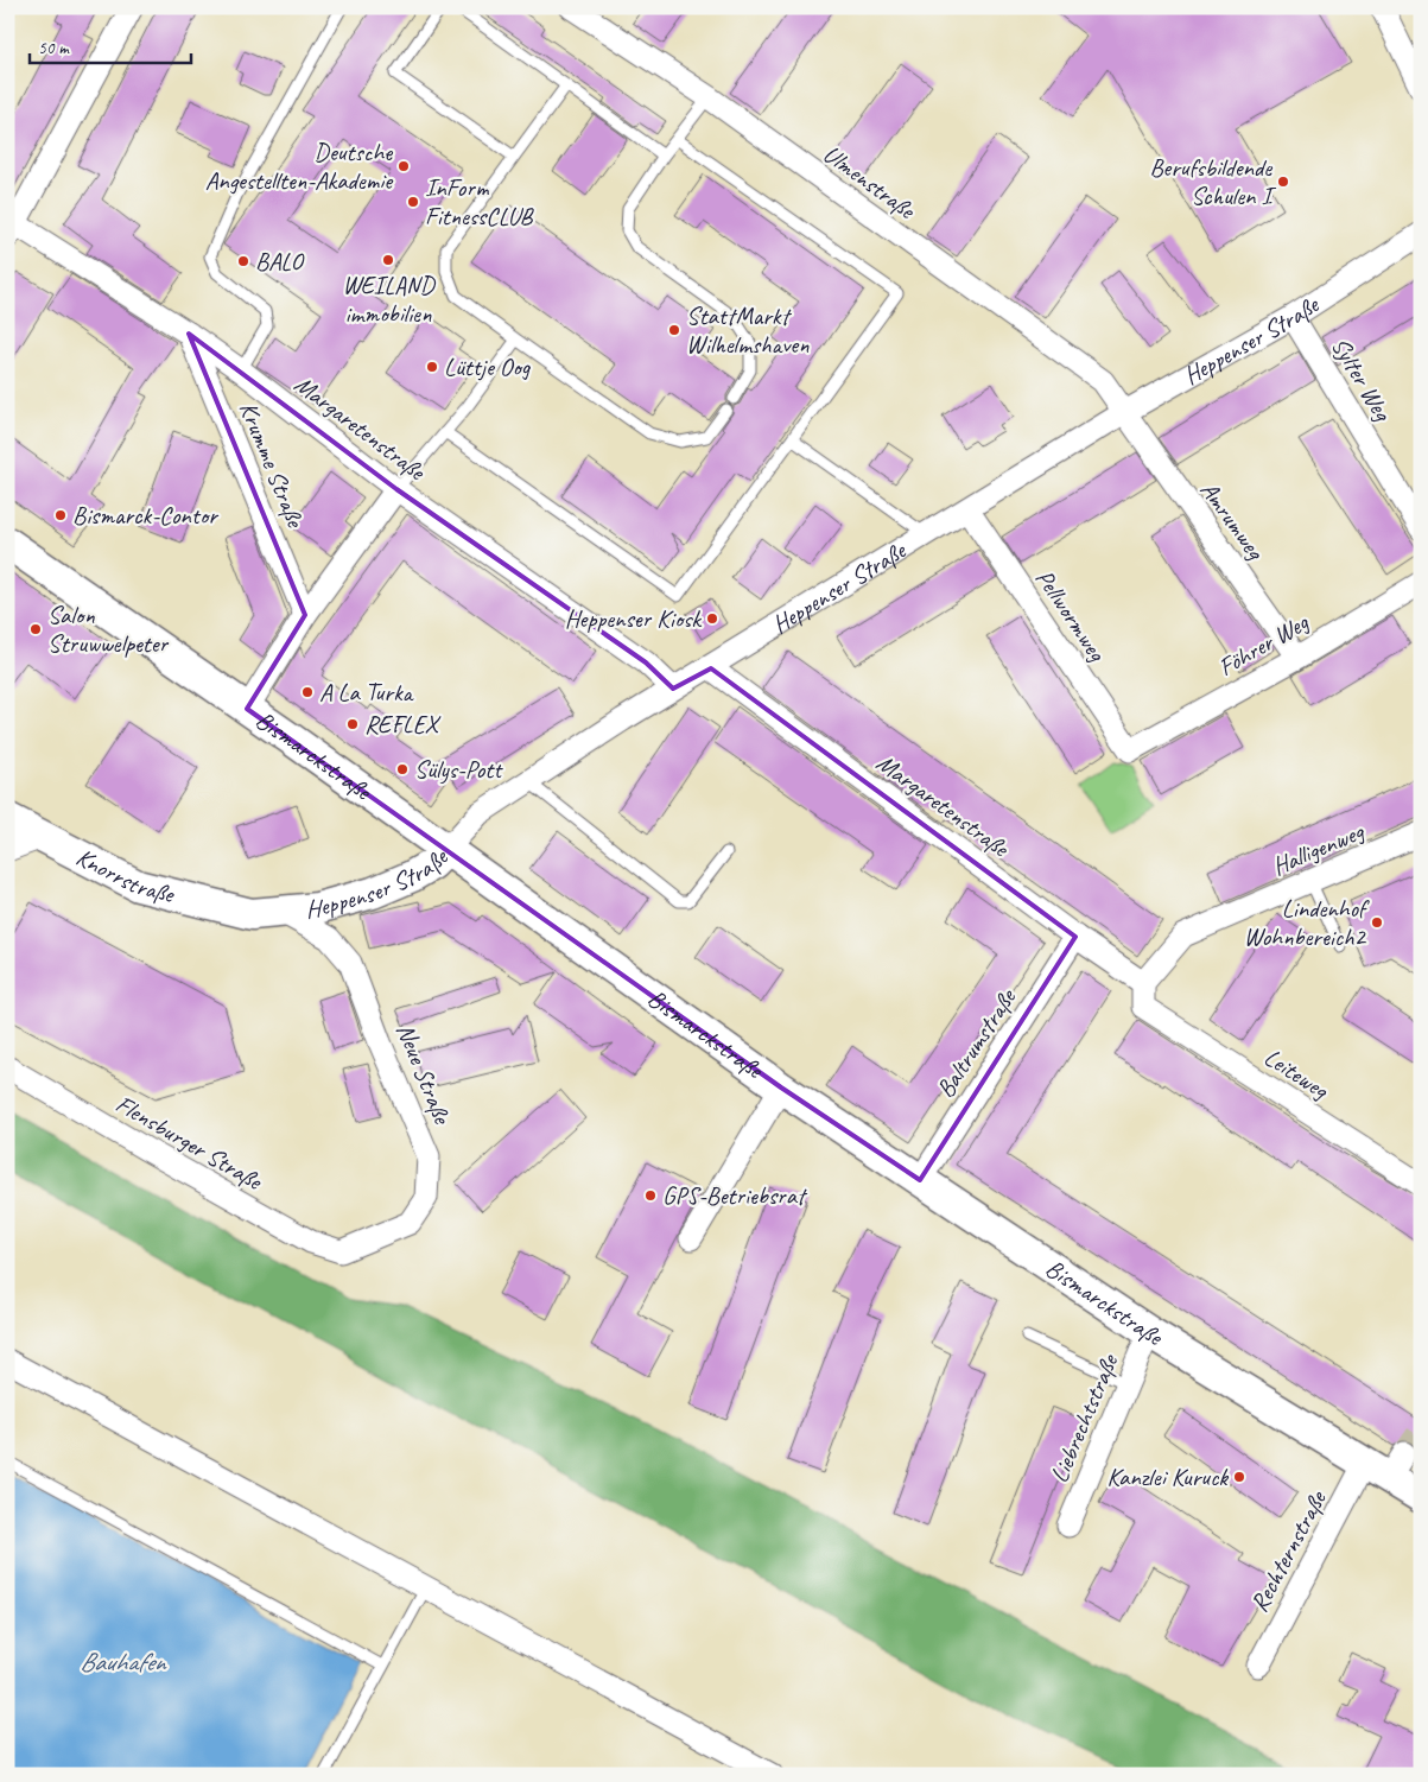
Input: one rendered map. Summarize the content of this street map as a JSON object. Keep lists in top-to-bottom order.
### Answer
{
  "streets": {
    "main road": ["Heppenser Straße", "Bismarckstraße", "Knorrstraße"],
    "street": [
      "Ulmenstraße",
      "Sylter Weg",
      "Margaretenstraße",
      "Krumme Straße",
      "Amrumweg",
      "Pellwormweg",
      "Föhrer Weg",
      "Halligenweg",
      "Baltrumstraße",
      "Neue Straße",
      "Leiteweg",
      "Flensburger Straße",
      "Liebrechtstraße",
      "Rechternstraße"
    ]
  },
  "crossings": [
    ["Ulmenstraße", "Heppenser Straße"],
    ["Ulmenstraße", "Amrumweg"],
    ["Heppenser Straße", "Sylter Weg"],
    ["Heppenser Straße", "Margaretenstraße"],
    ["Heppenser Straße", "Amrumweg"],
    ["Heppenser Straße", "Pellwormweg"],
    ["Heppenser Straße", "Bismarckstraße"],
    ["Heppenser Straße", "Knorrstraße"],
    ["Heppenser Straße", "Neue Straße"],
    ["Margaretenstraße", "Krumme Straße"],
    ["Margaretenstraße", "Halligenweg"],
    ["Margaretenstraße", "Baltrumstraße"],
    ["Margaretenstraße", "Leiteweg"],
    ["Amrumweg", "Föhrer Weg"],
    ["Pellwormweg", "Föhrer Weg"],
    ["Bismarckstraße", "Baltrumstraße"],
    ["Bismarckstraße", "Liebrechtstraße"],
    ["Bismarckstraße", "Rechternstraße"],
    ["Halligenweg", "Leiteweg"],
    ["Knorrstraße", "Neue Straße"],
    ["Neue Straße", "Flensburger Straße"]
  ],
  "water": ["Bauhafen"],
  "places": [
    "Deutsche Angestellten-Akademie",
    "Berufsbildende Schulen I",
    "InForm FitnessCLUB",
    "WEILAND immobilien",
    "BALO",
    "StattMarkt Wilhelmshaven",
    "Lüttje Oog",
    "Bismarck-Contor",
    "Heppenser Kiosk",
    "Salon Struwwelpeter",
    "A La Turka",
    "REFLEX",
    "Sülys-Pott",
    "Lindenhof Wohnbereich2",
    "GPS-Betriebsrat",
    "Kanzlei Kuruck"
  ],
  "scale_bar": "50 m"
}
